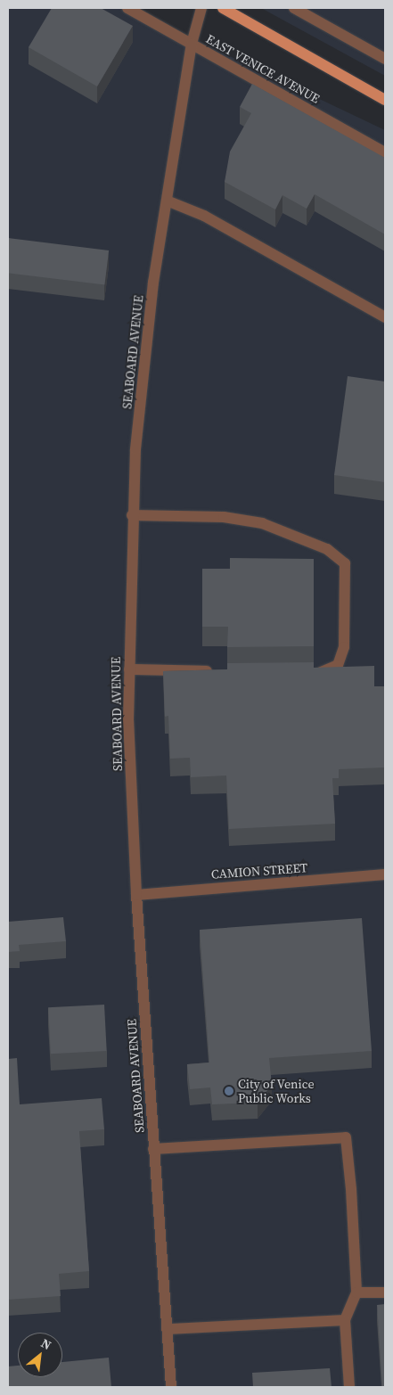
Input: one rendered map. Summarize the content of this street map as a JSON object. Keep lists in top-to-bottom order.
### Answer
{
  "streets": {
    "street": ["EAST VENICE AVENUE", "SEABOARD AVENUE", "CAMION STREET"]
  },
  "crossings": [
    ["EAST VENICE AVENUE", "SEABOARD AVENUE"],
    ["SEABOARD AVENUE", "CAMION STREET"]
  ],
  "places": ["City of Venice Public Works"],
  "north": "top right"
}
